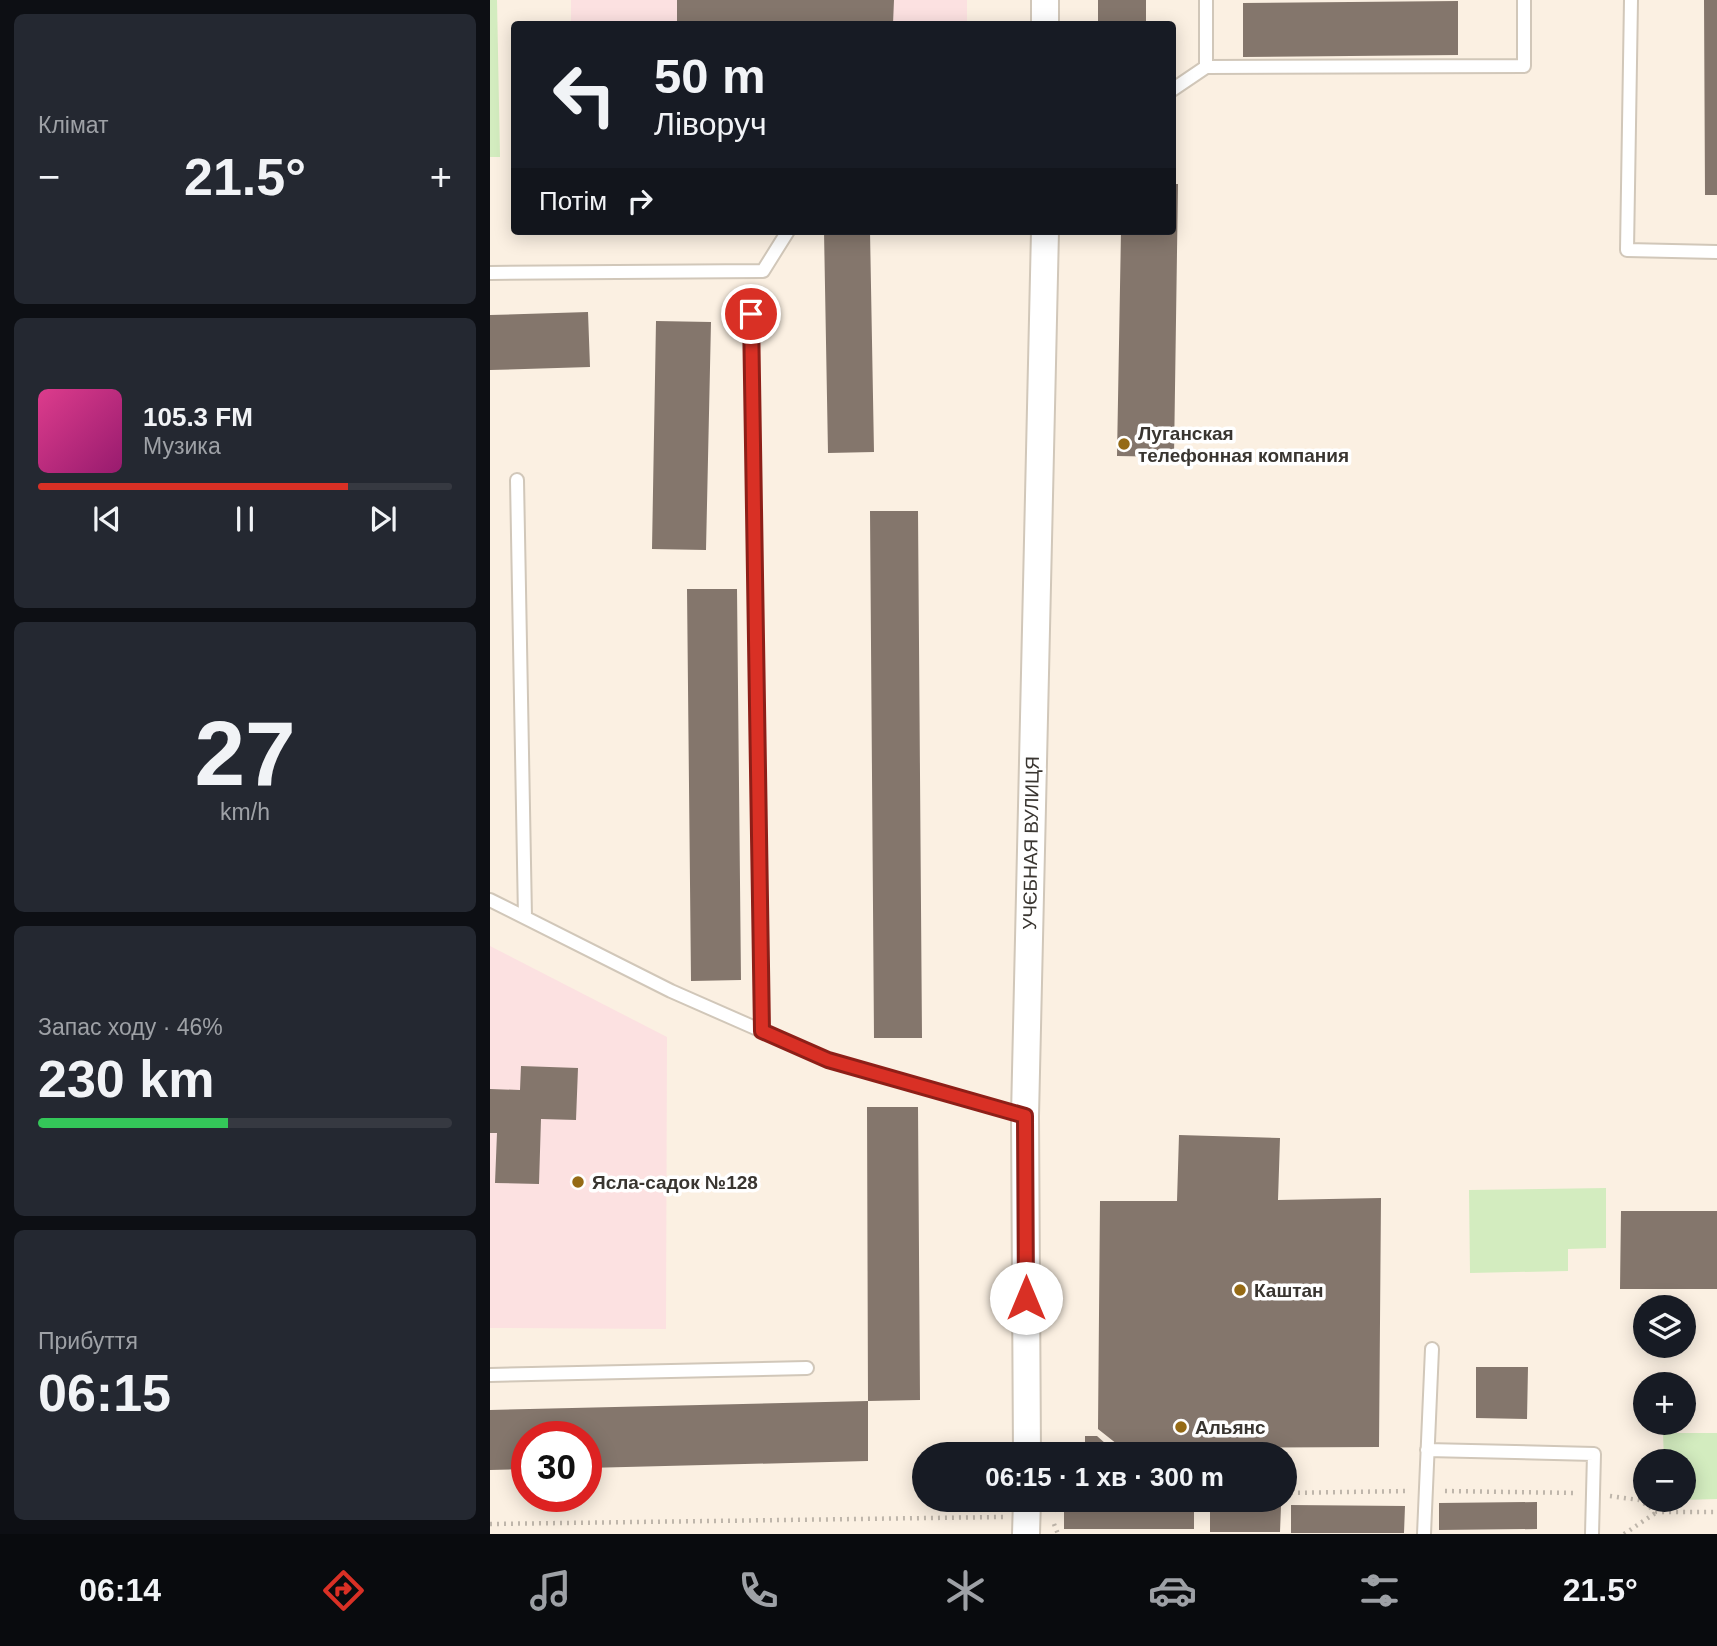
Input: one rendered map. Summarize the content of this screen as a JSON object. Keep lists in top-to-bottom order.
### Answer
{
  "streets": {
    "street": ["УЧЄБНАЯ ВУЛИЦЯ"]
  },
  "places": [
    "Луганская телефонная компания",
    "Ясла-садок №128",
    "Каштан",
    "Альянс"
  ],
  "page": {
    "tile": [
      "Клімат",
      ["27", "km/h"],
      ["Запас ходу · 46%", "230 km"],
      ["Прибуття", "06:15"]
    ],
    "turn": ["50 m", "Ліворуч"],
    "heat": ["−", "21.5°", "+"],
    "then": "Потім",
    "song": ["105.3 FM", "Музика"],
    "map_buttons": ["+", "−"],
    "limit": "30",
    "trip": "06:15 · 1 хв · 300 m",
    "tabs": ["06:14", "21.5°"]
  }
}
